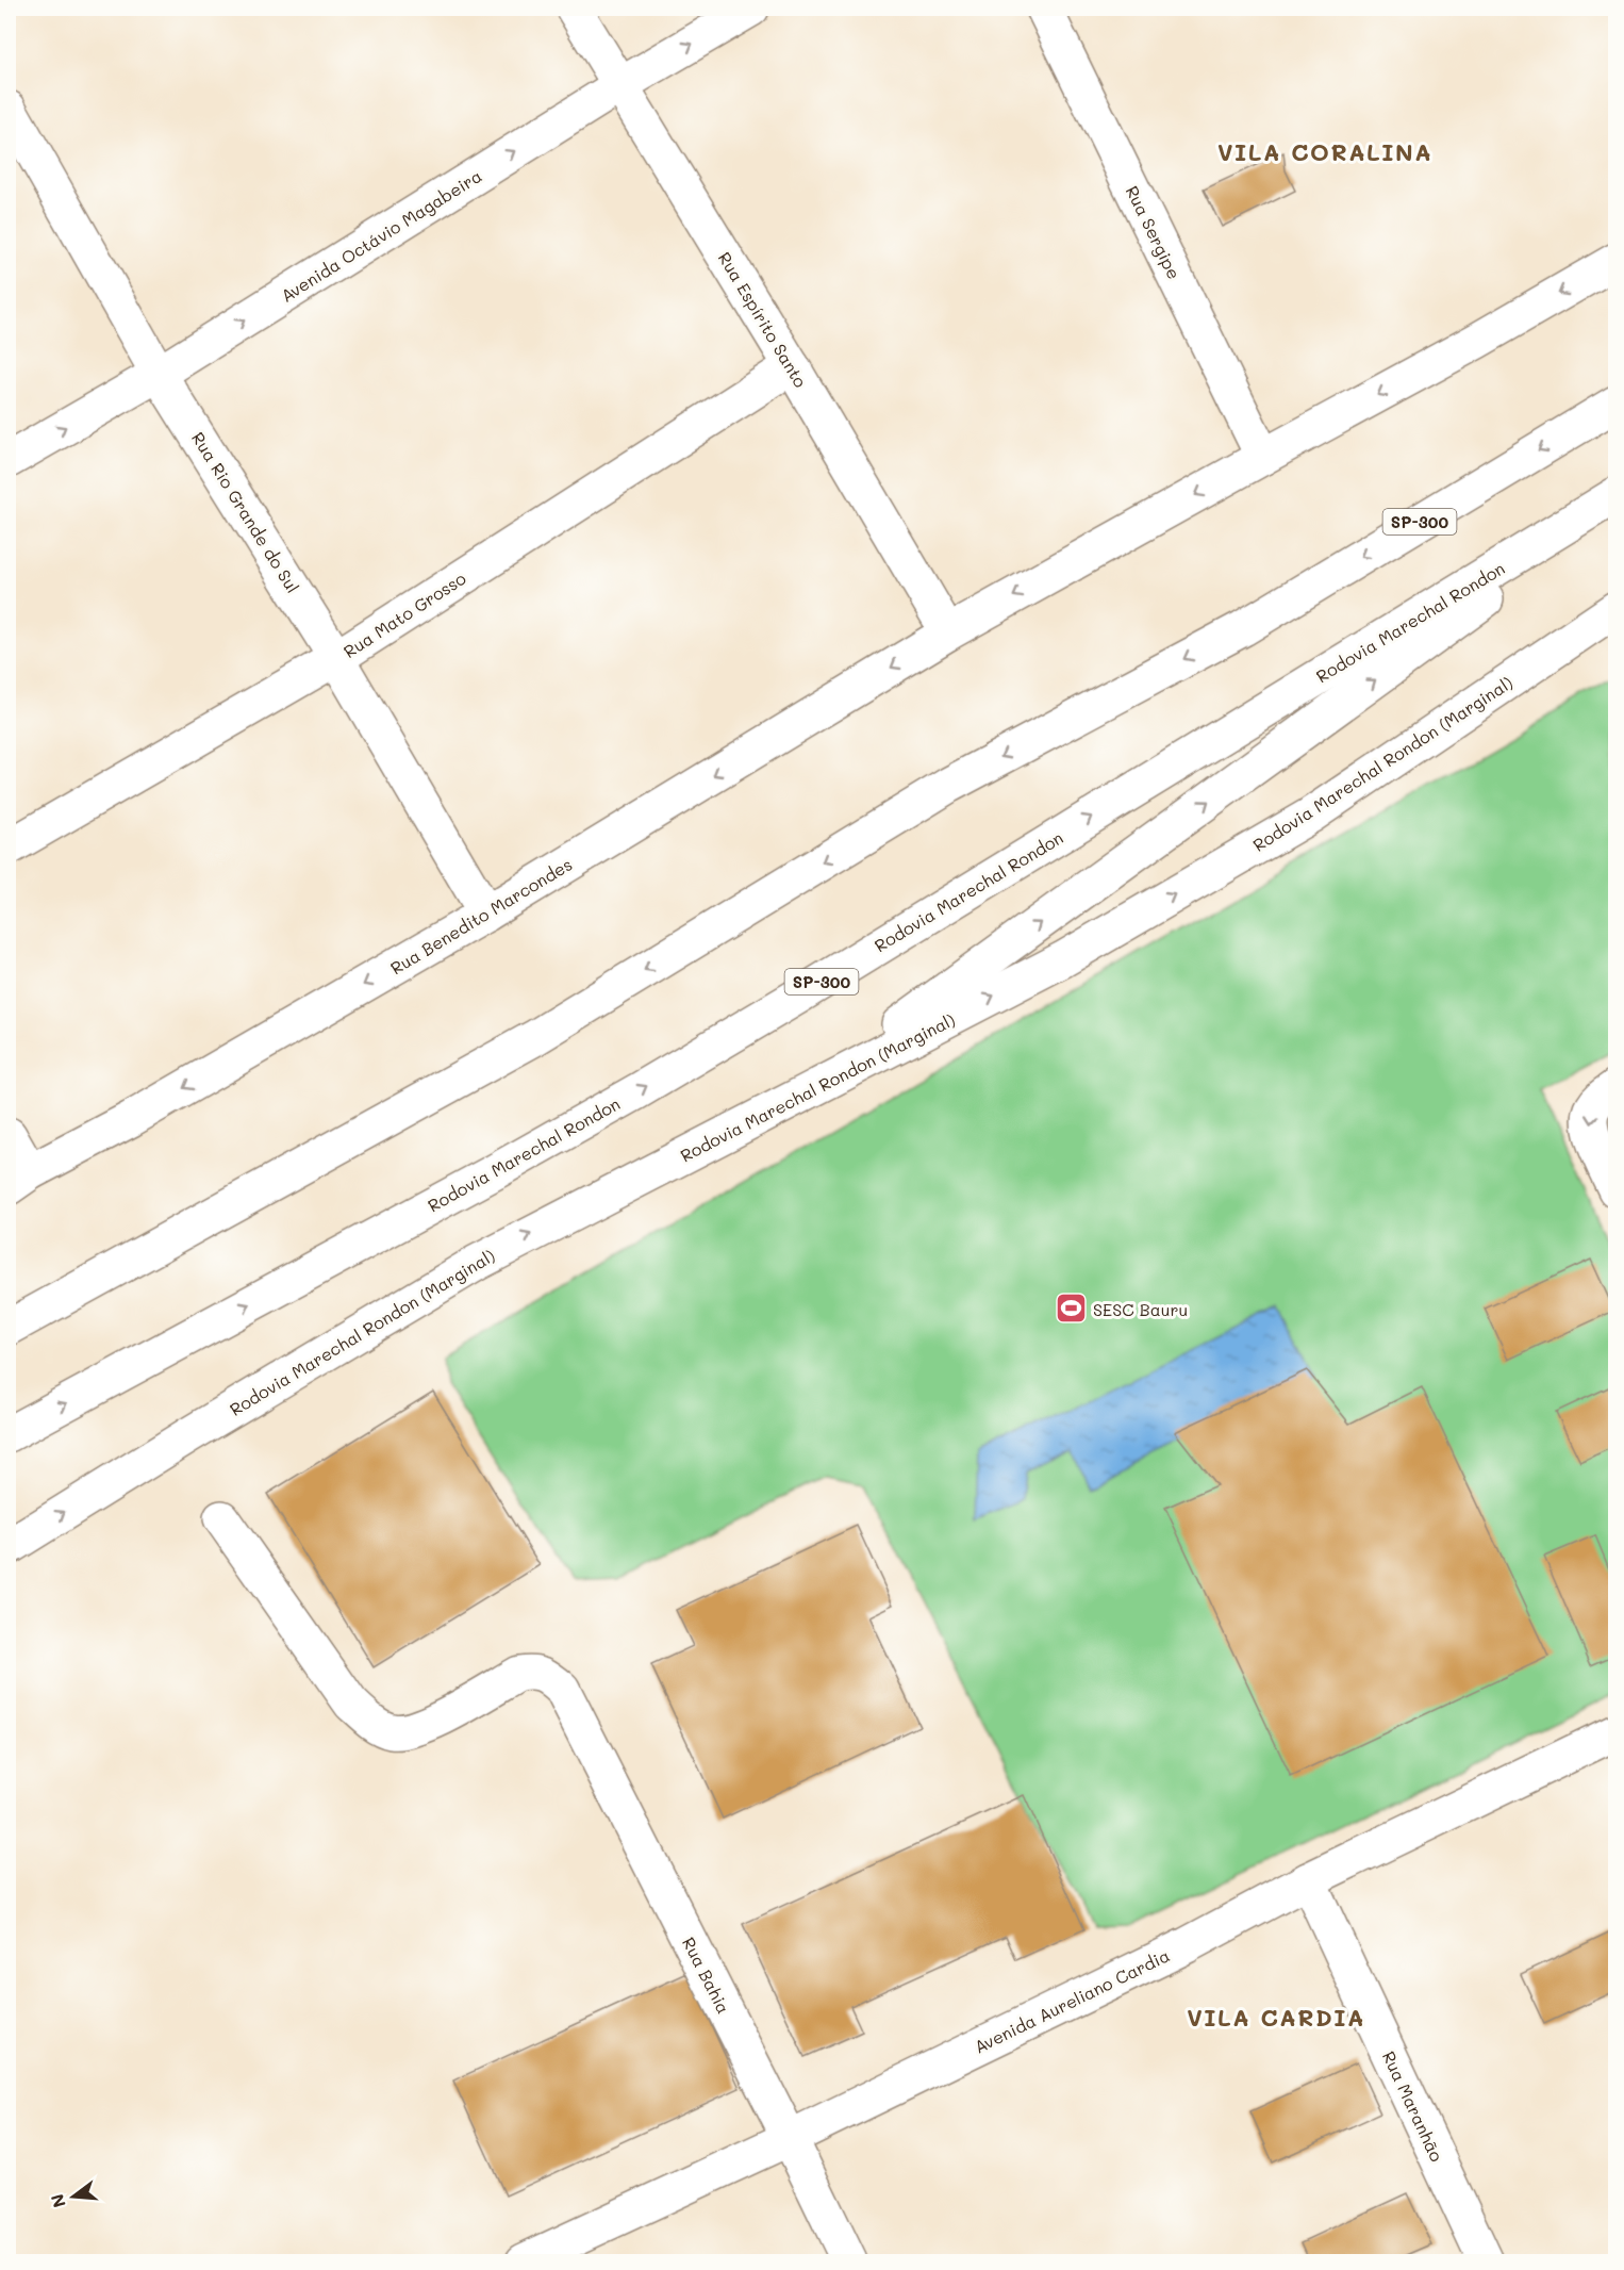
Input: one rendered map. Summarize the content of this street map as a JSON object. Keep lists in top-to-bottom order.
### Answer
{
  "streets": {
    "main road": [
      "Rua Sergipe",
      "Avenida Octávio Magabeira",
      "Rua Espírito Santo",
      "Rua Rio Grande do Sul",
      "SP-300",
      "Rua Mato Grosso",
      "Rodovia Marechal Rondon",
      "Rodovia Marechal Rondon (Marginal)",
      "Rua Benedito Marcondes",
      "Rua Bahia",
      "Avenida Aureliano Cardia",
      "Rua Maranhão"
    ]
  },
  "crossings": [
    ["Rua Sergipe", "Rua Benedito Marcondes"],
    ["Avenida Octávio Magabeira", "Rua Espírito Santo"],
    ["Avenida Octávio Magabeira", "Rua Rio Grande do Sul"],
    ["Rua Espírito Santo", "Rua Mato Grosso"],
    ["Rua Espírito Santo", "Rua Benedito Marcondes"],
    ["Rua Rio Grande do Sul", "Rua Mato Grosso"],
    ["Rua Rio Grande do Sul", "Rua Benedito Marcondes"],
    ["Rua Bahia", "Avenida Aureliano Cardia"],
    ["Avenida Aureliano Cardia", "Rua Maranhão"]
  ],
  "one_way": ["Avenida Octávio Magabeira"],
  "districts": ["VILA CORALINA", "VILA CARDIA"],
  "places": {
    "sports": ["SESC Bauru"]
  },
  "north": "left"
}
